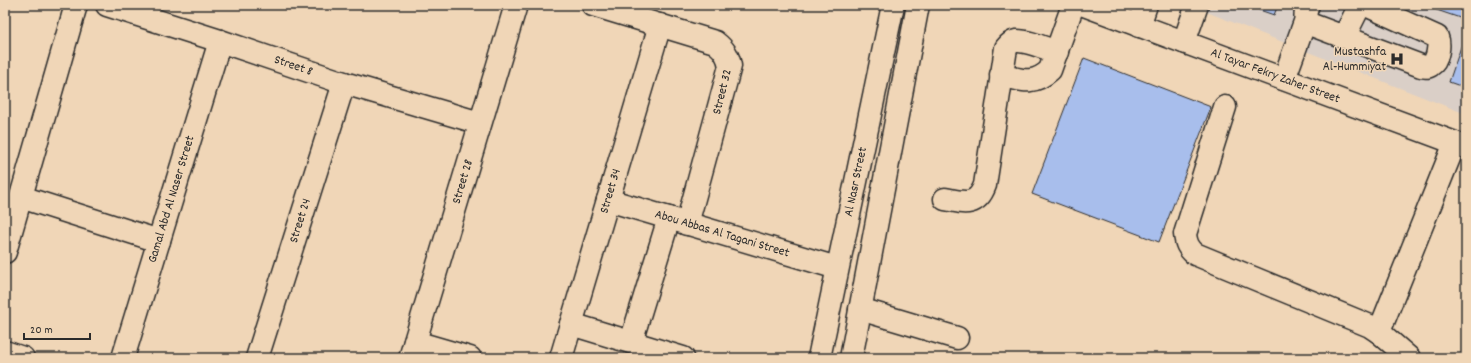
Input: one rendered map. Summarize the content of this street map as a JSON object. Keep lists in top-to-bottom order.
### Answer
{
  "streets": {
    "street": [
      "Street 8",
      "Al Tayar Fekry Zaher Street",
      "Street 32",
      "Street 28",
      "Al Nasr Street",
      "Street 34",
      "Gamal Abd Al Naser Street",
      "Street 24",
      "Abou Abbas Al Tagani Street"
    ]
  },
  "crossings": [
    ["Street 8", "Street 28"],
    ["Street 8", "Gamal Abd Al Naser Street"],
    ["Street 8", "Street 24"],
    ["Street 32", "Street 34"],
    ["Street 32", "Abou Abbas Al Tagani Street"],
    ["Al Nasr Street", "Abou Abbas Al Tagani Street"],
    ["Street 34", "Abou Abbas Al Tagani Street"]
  ],
  "places": {
    "hospital": ["Mustashfa Al-Hummiyat"]
  },
  "scale_bar": "20 m"
}
